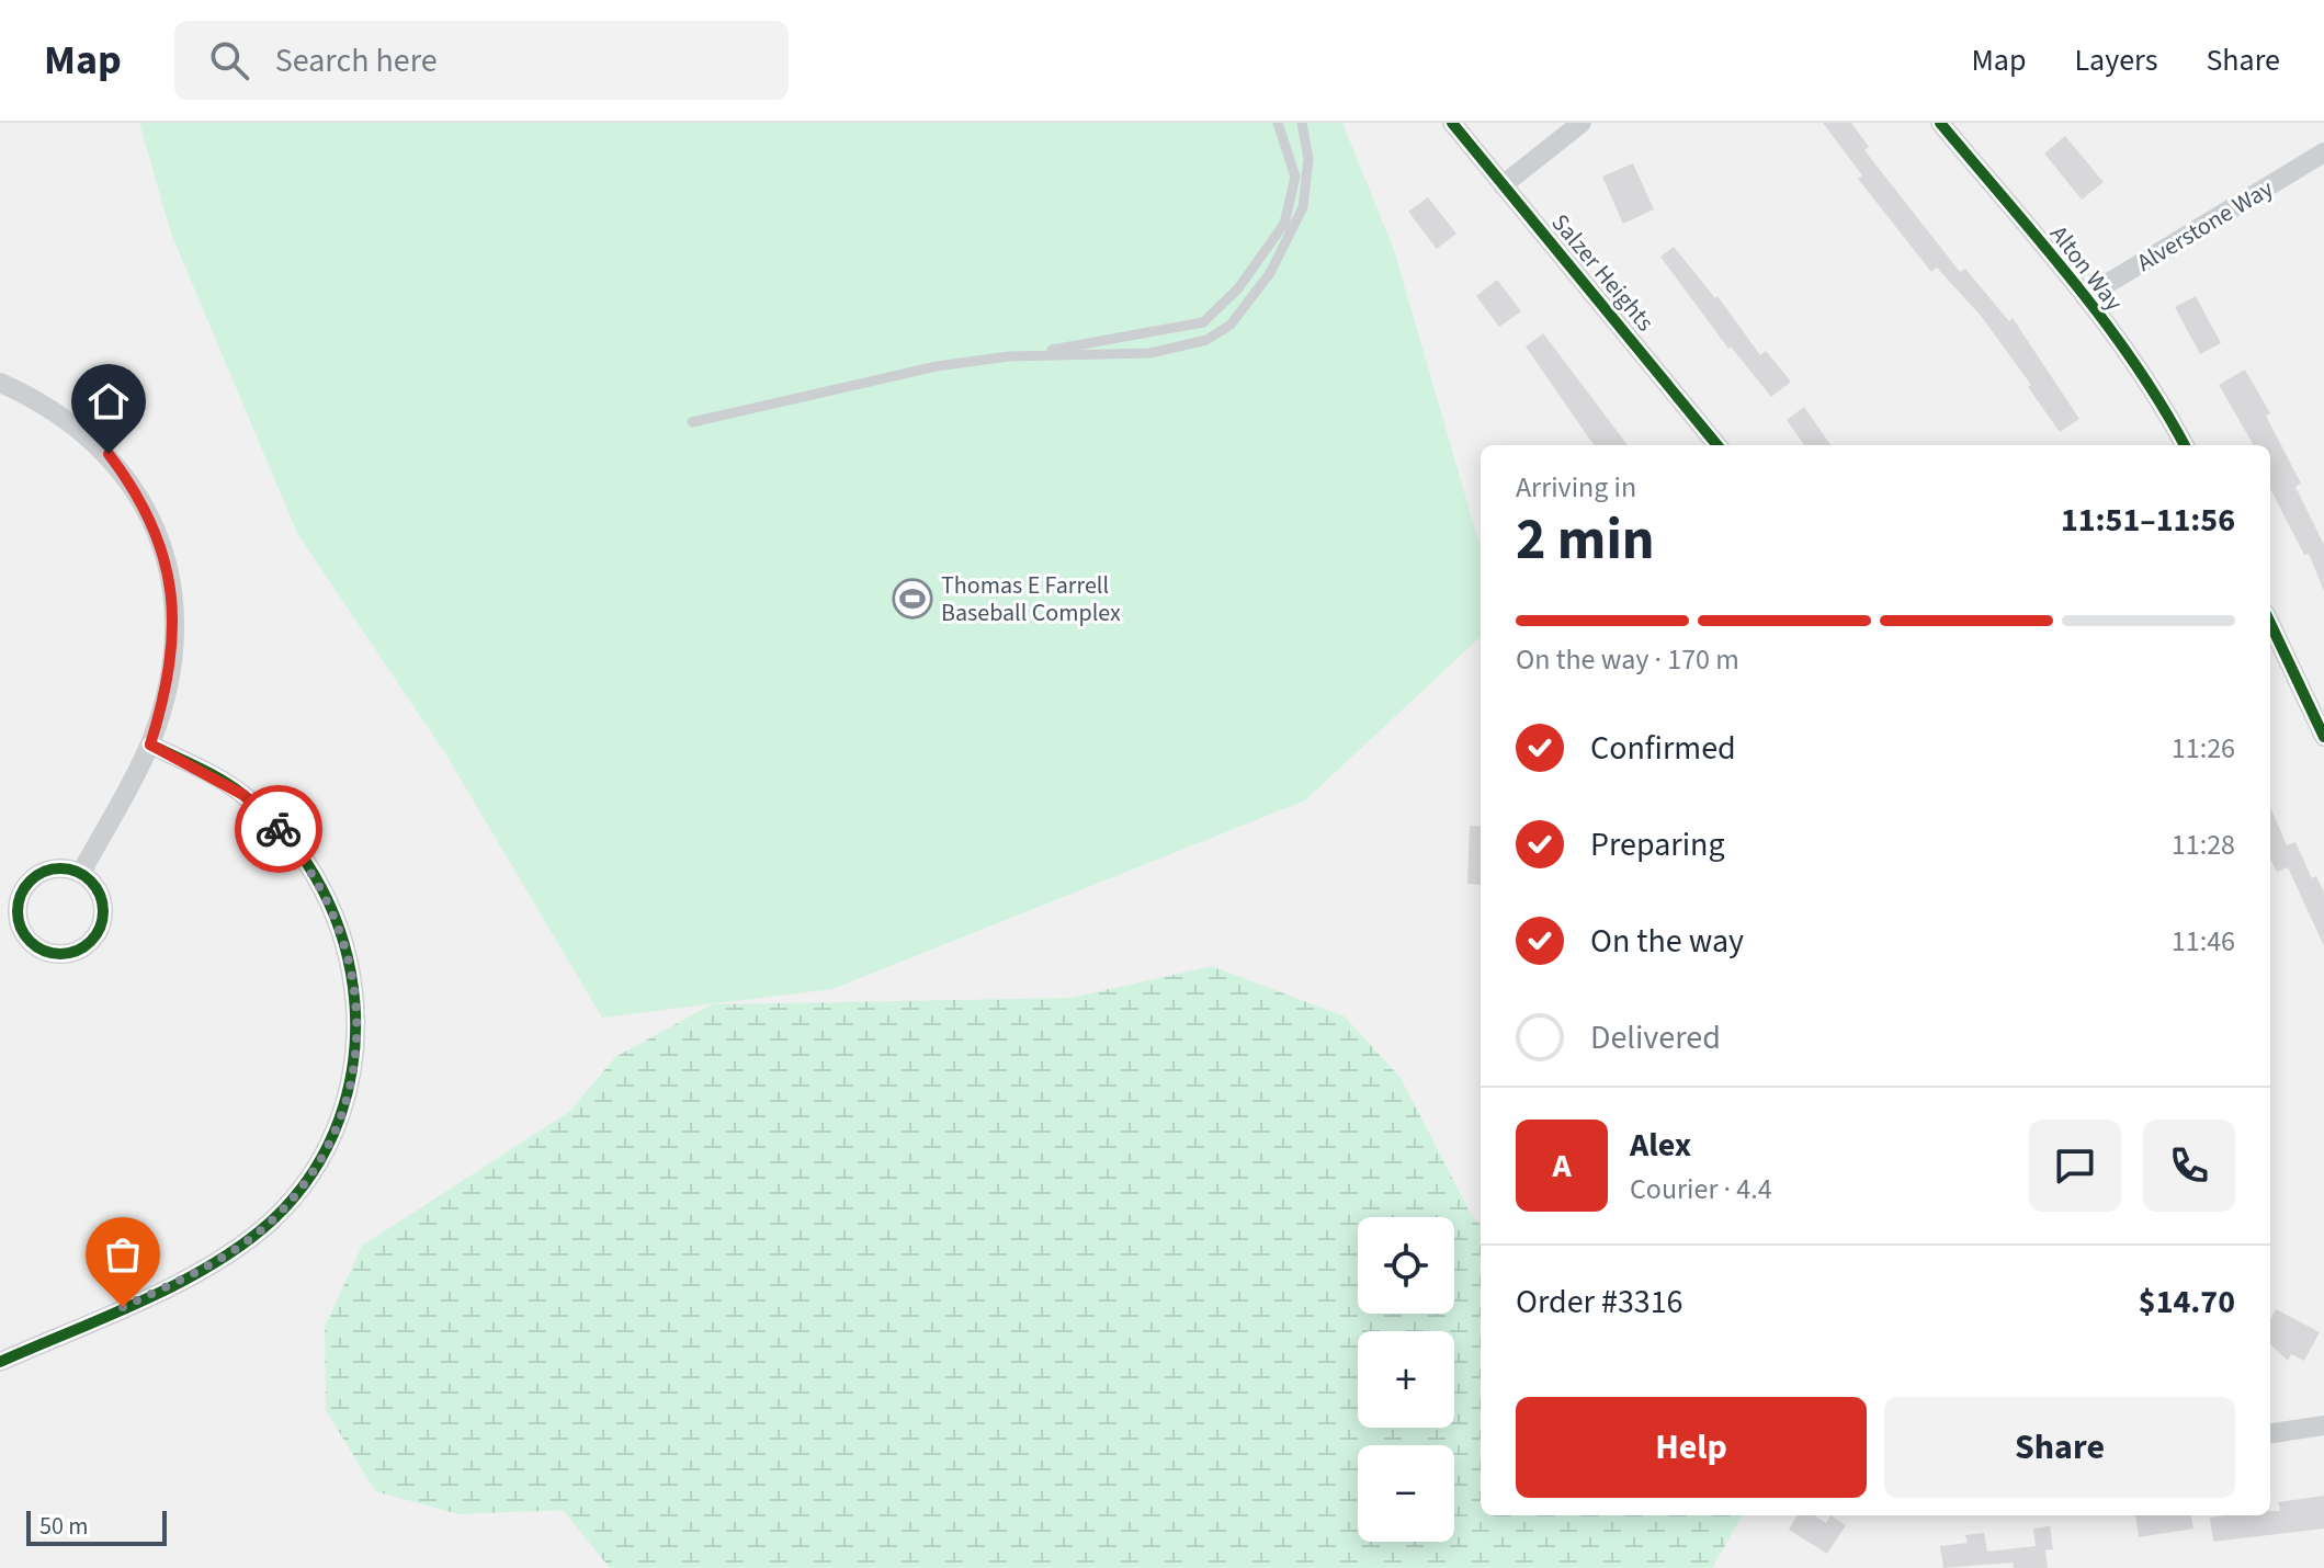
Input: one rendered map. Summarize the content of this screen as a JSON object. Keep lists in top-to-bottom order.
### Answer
{
  "streets": {
    "street": ["Alverstone Way", "Alton Way", "Salzer Heights"]
  },
  "crossings": [
    ["Alverstone Way", "Alton Way"]
  ],
  "places": {
    "sports": ["Thomas E Farrell Baseball Complex"]
  },
  "scale_bar": "50 m",
  "page": {
    "header": "Map",
    "search": "Search here",
    "nav": ["Map", "Layers", "Share"],
    "heading": ["2 min", "Arriving in", "11:51–11:56"],
    "panel": [
      "Alex",
      "Courier · 4.4",
      "Order #3316",
      "$14.70"
    ],
    "bar": "On the way · 170 m",
    "list": [
      ["Confirmed", "11:26"],
      ["Preparing", "11:28"],
      ["On the way", "11:46"],
      "Delivered"
    ],
    "round": "A",
    "map_buttons": ["+", "−"],
    "buttons": ["Help", "Share"],
    "scale": "50 m"
  }
}
